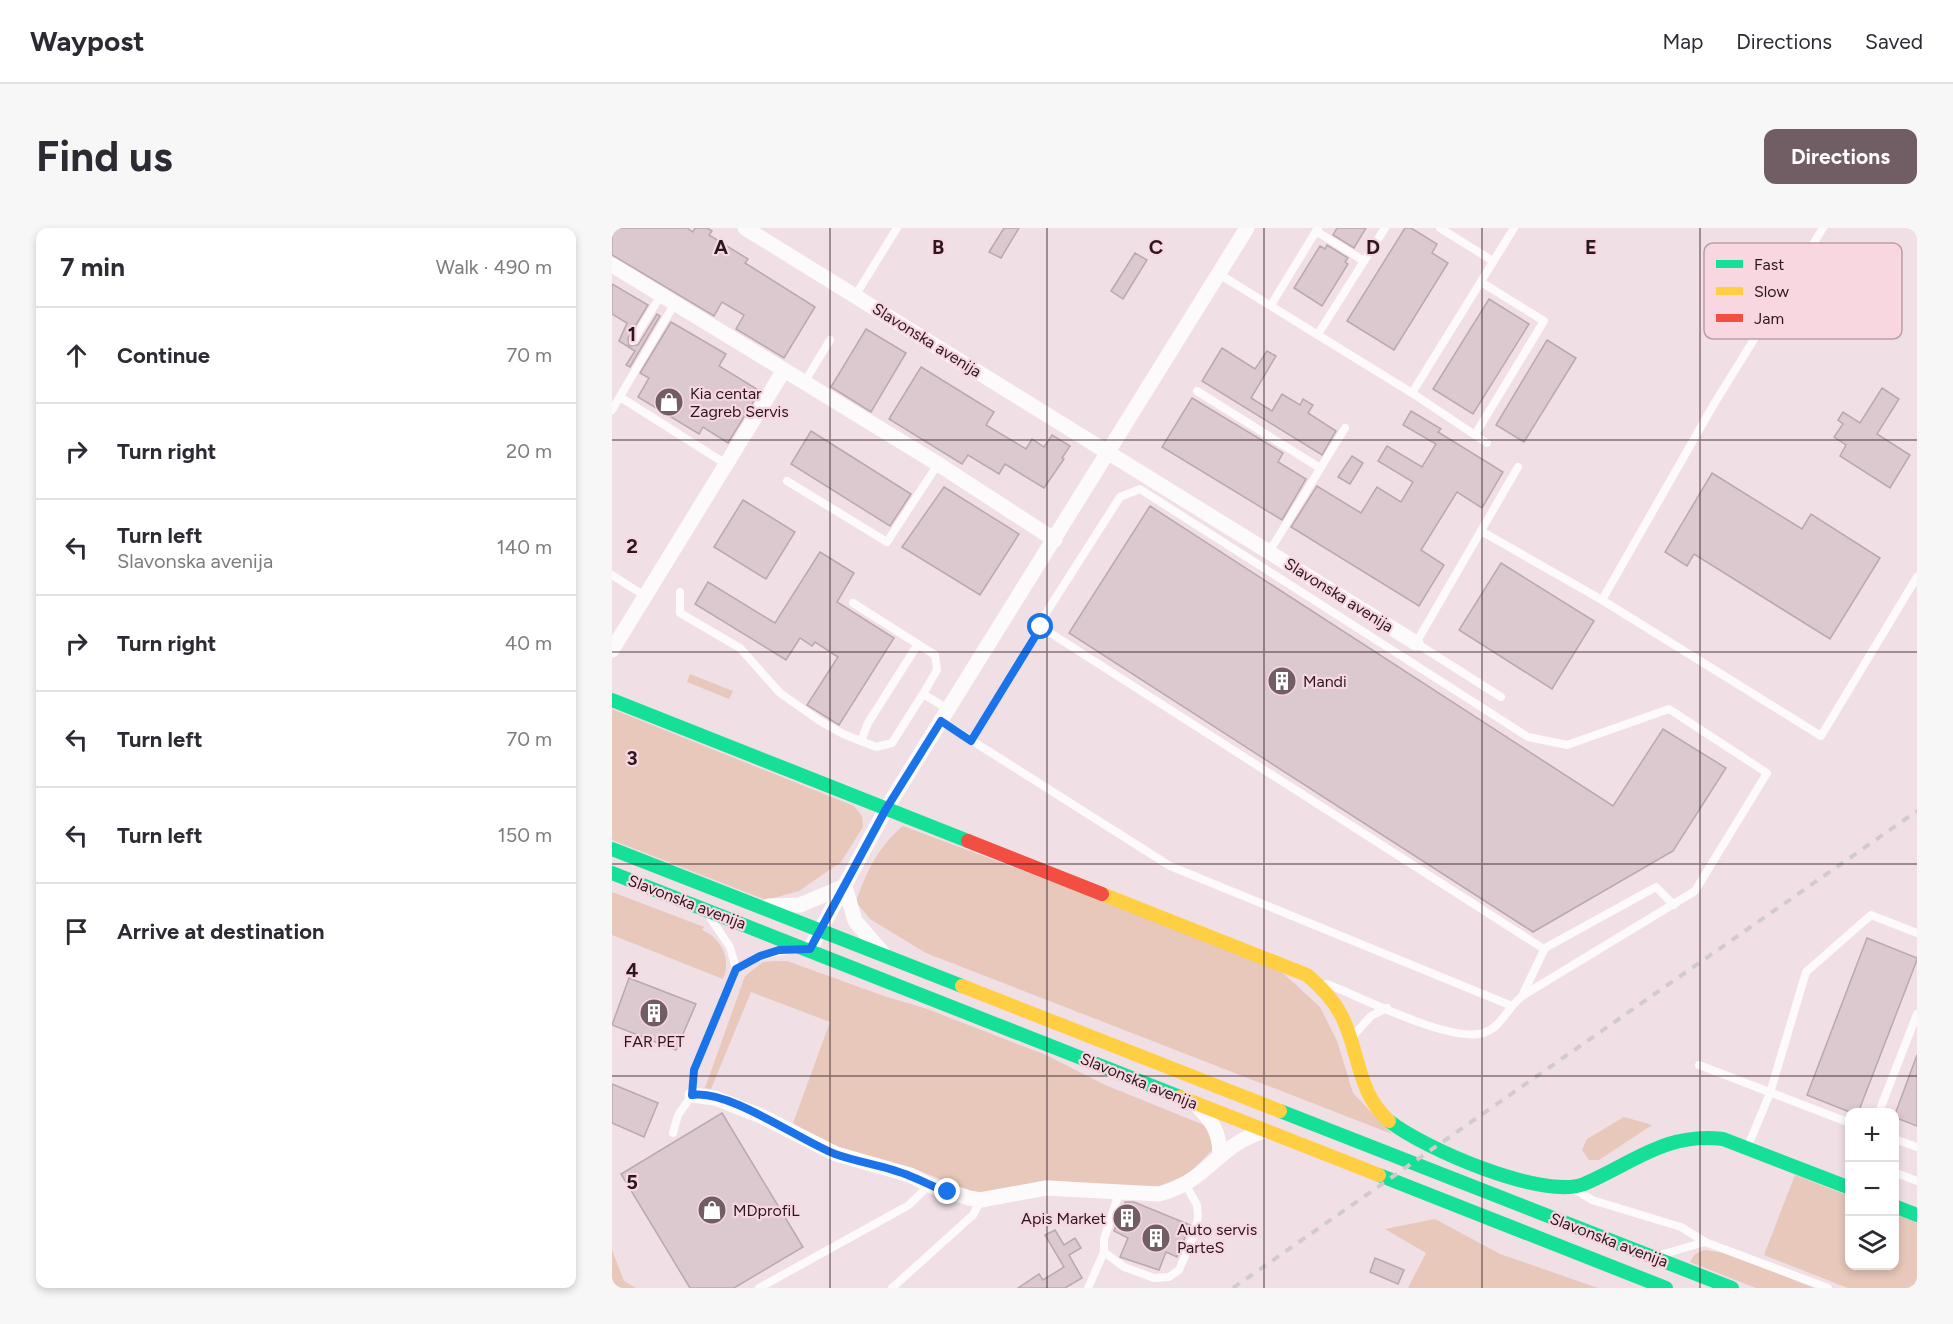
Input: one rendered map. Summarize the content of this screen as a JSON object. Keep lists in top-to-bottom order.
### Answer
{
  "streets": {
    "main road": ["Slavonska avenija"]
  },
  "places": {
    "shop": ["Kia centar Zagreb Servis", "MDprofiL"],
    "building": [
      "Mandi",
      "FAR PET",
      "Apis Market",
      "Auto servis ParteS"
    ]
  },
  "legend": ["Fast", "Slow", "Jam"],
  "page": {
    "header": "Waypost",
    "nav": ["Map", "Directions", "Saved"],
    "buttons": "Directions",
    "title": "Find us",
    "heading": ["7 min", "Walk · 490 m"],
    "list": [
      ["Continue", "70 m"],
      ["Turn right", "20 m"],
      ["Turn left", "Slavonska avenija", "140 m"],
      ["Turn right", "40 m"],
      ["Turn left", "70 m"],
      ["Turn left", "150 m"],
      "Arrive at destination"
    ],
    "map_buttons": ["+", "−"]
  },
  "grid": {
    "columns": [
      "A",
      "B",
      "C",
      "D",
      "E"
    ],
    "rows": [
      "1",
      "2",
      "3",
      "4",
      "5"
    ]
  }
}
